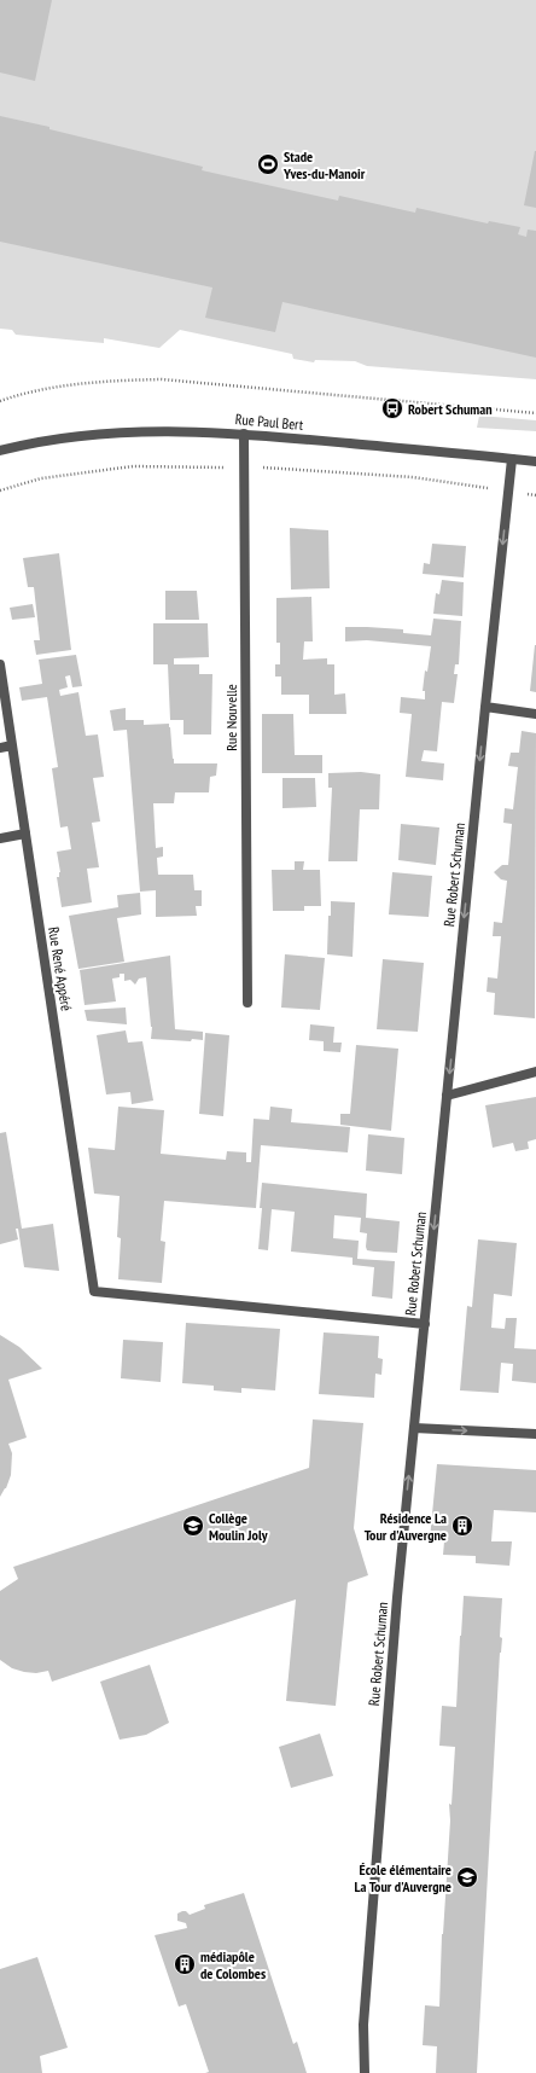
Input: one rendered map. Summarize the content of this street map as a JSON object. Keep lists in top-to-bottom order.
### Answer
{
  "streets": {
    "street": [
      "Rue Paul Bert",
      "Rue Nouvelle",
      "Rue Robert Schuman",
      "Rue René Appéré"
    ]
  },
  "crossings": [
    ["Rue Paul Bert", "Rue Nouvelle"],
    ["Rue Paul Bert", "Rue Robert Schuman"],
    ["Rue Robert Schuman", "Rue René Appéré"]
  ],
  "places": {
    "sports": ["Stade Yves-du-Manoir"],
    "bus stop": ["Robert Schuman"],
    "school or university": ["Collège Moulin Joly", "École élémentaire La Tour d'Auvergne"],
    "building": ["Résidence La Tour d'Auvergne", "médiapôle de Colombes"]
  }
}
